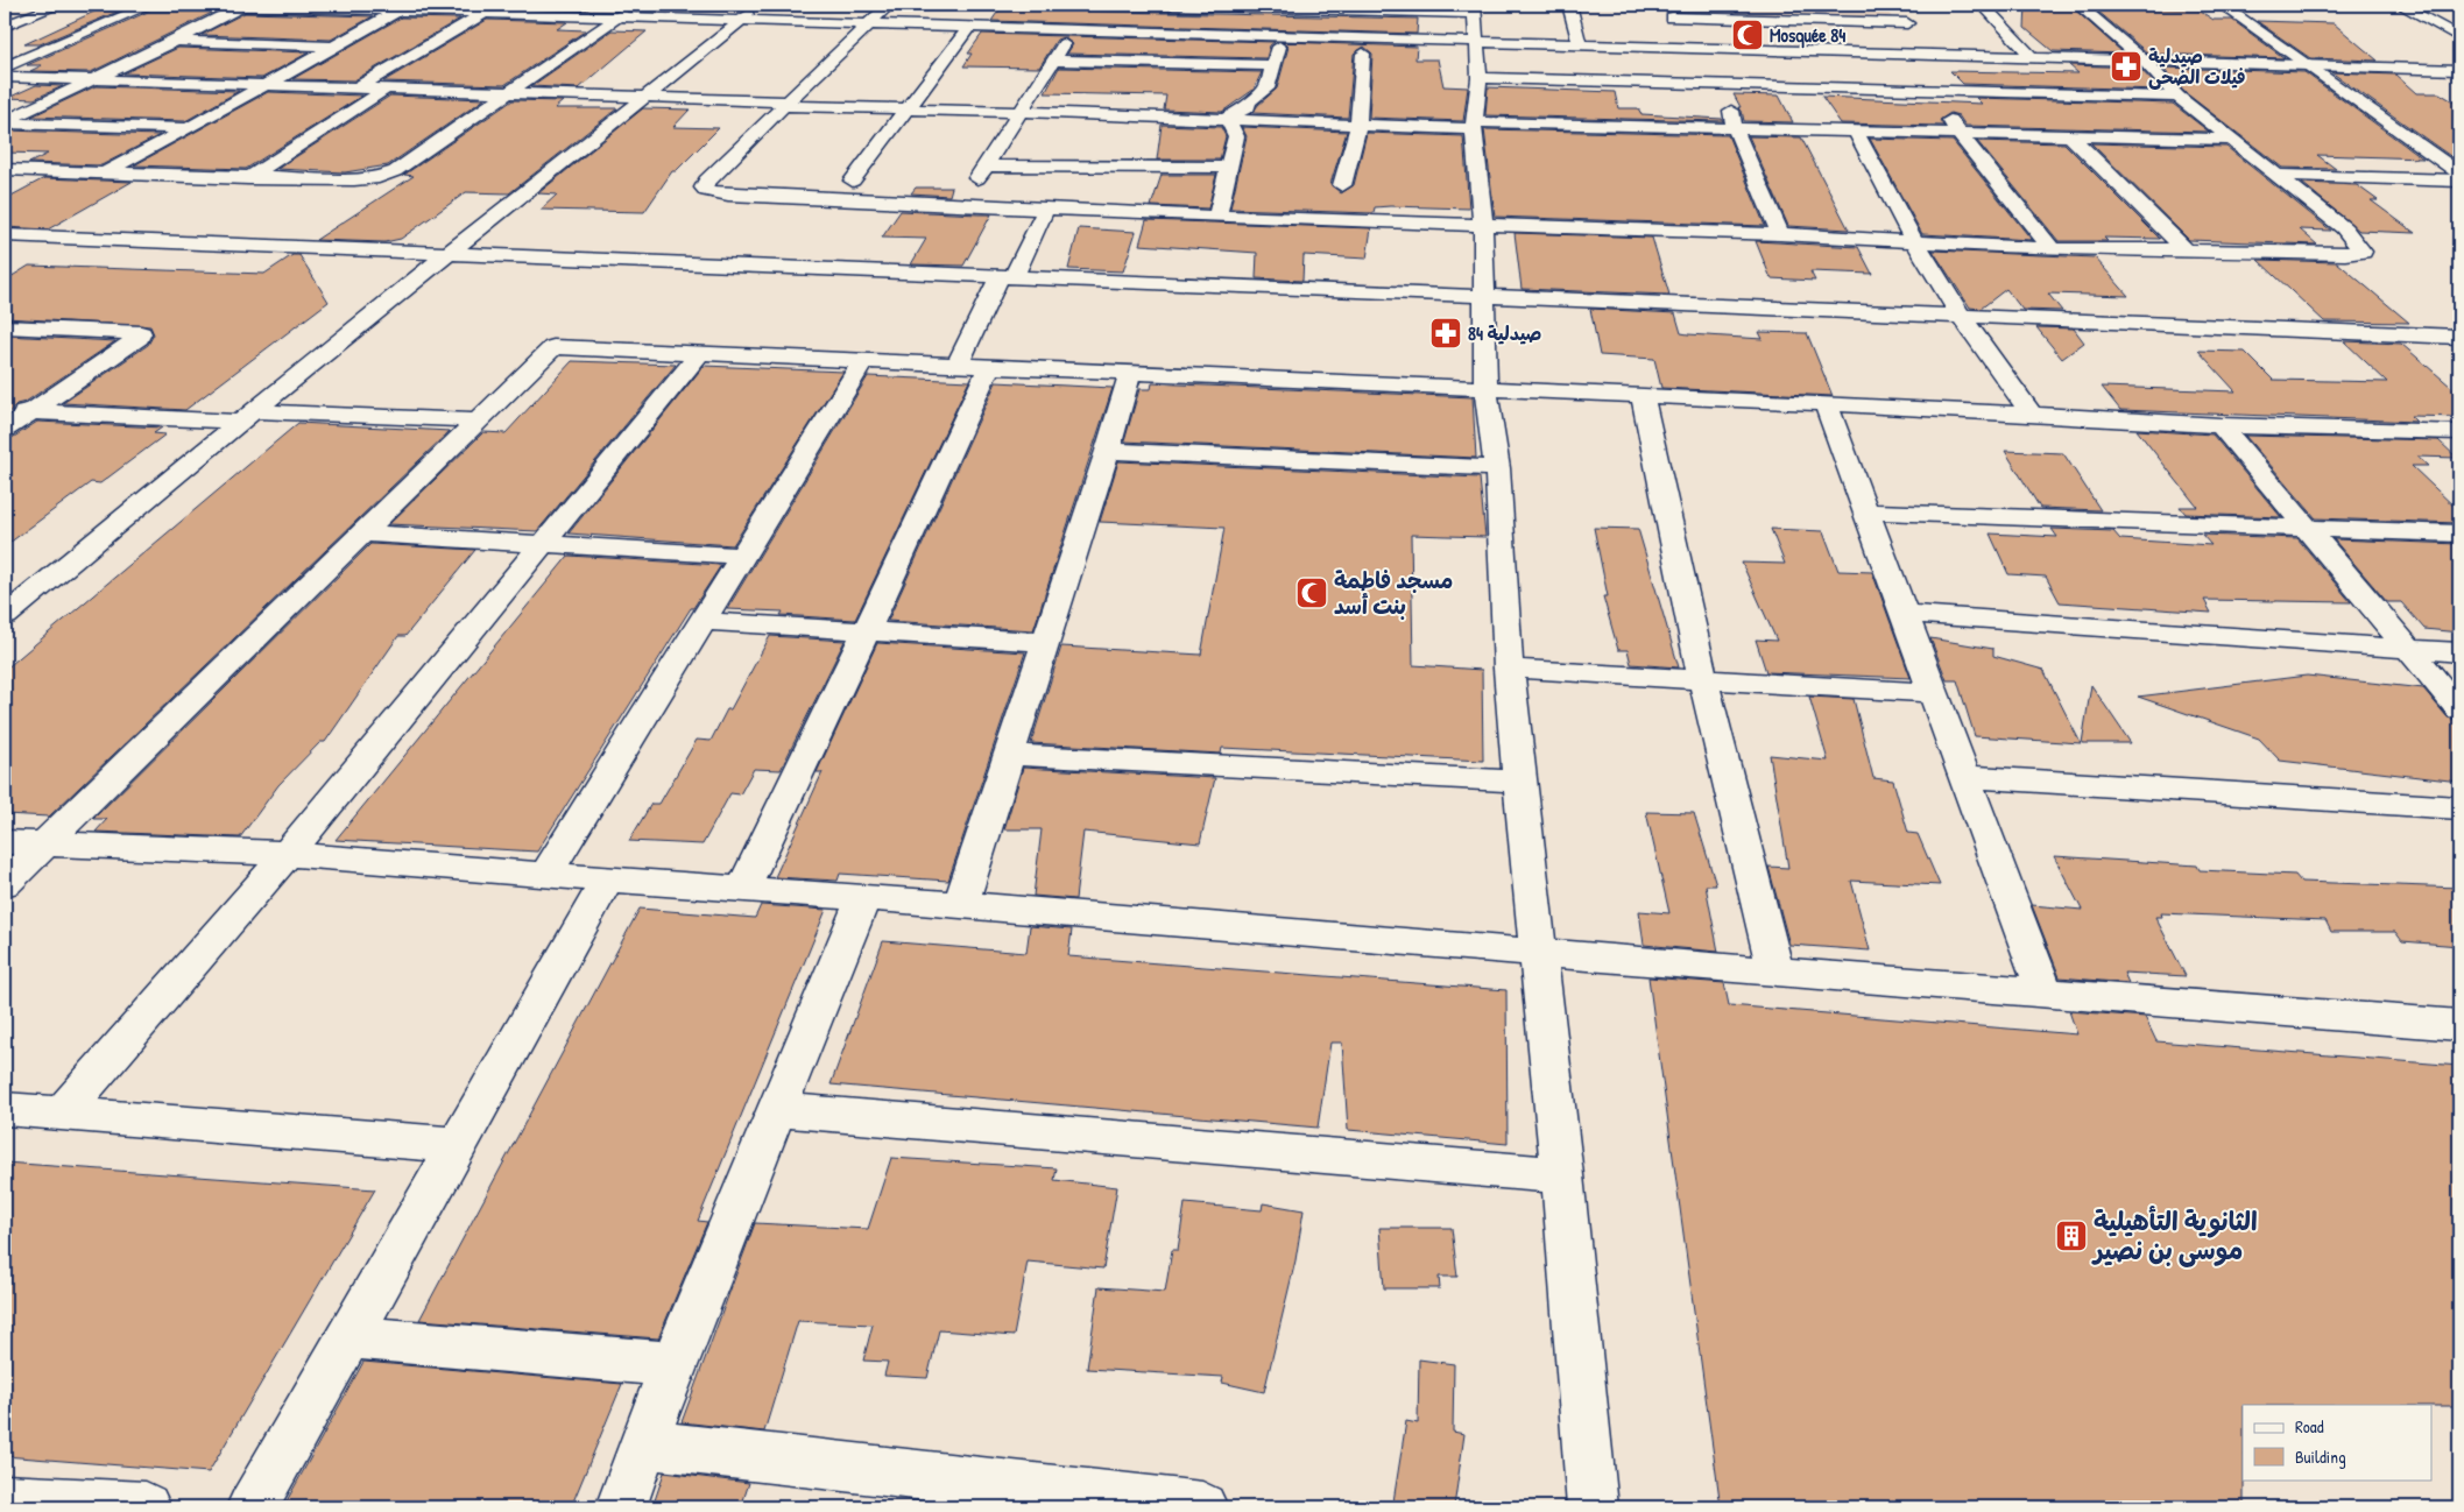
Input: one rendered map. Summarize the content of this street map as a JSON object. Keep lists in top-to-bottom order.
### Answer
{
  "places": {
    "mosque": ["Mosquée 84", "مسجد فاطمة بنت أسد"],
    "pharmacy": ["صيدلية فيلات الضحى", "84 صيدلية"],
    "building": ["الثانوية التأهيلية موسى بن نصير"]
  },
  "legend": ["Road", "Building"]
}
